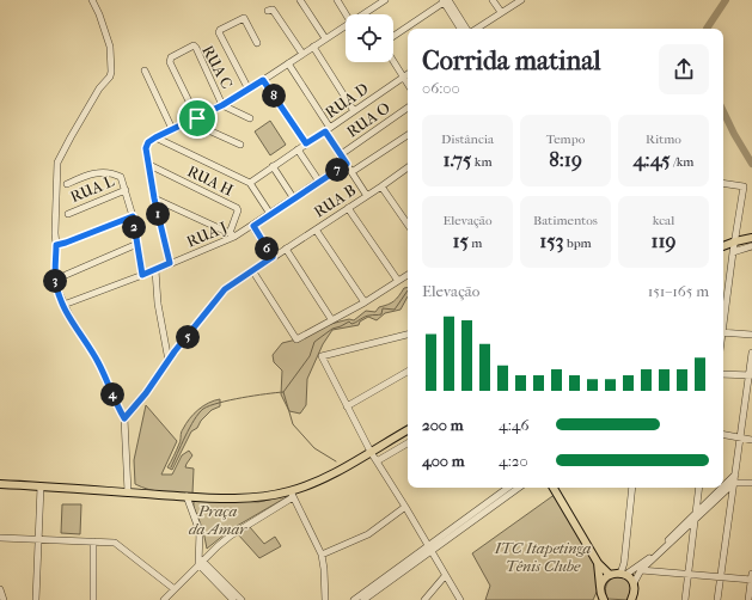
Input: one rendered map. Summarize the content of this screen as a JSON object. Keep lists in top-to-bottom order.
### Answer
{
  "streets": {
    "street": [
      "RUA C",
      "RUA D",
      "RUA O",
      "RUA H",
      "RUA L",
      "RUA B",
      "RUA J"
    ]
  },
  "crossings": [
    ["RUA H", "RUA J"]
  ],
  "parks": ["Praça da Amar", "ITC Itapetinga Tênis Clube"],
  "page": {
    "heading": ["Corrida matinal", "06:00"],
    "pins": [
      "8",
      "7",
      "1",
      "2",
      "6",
      "3",
      "5",
      "4"
    ],
    "stats": [
      ["Distância", "1.75 km"],
      ["Tempo", "8:19"],
      ["Ritmo", "4:45 /km"],
      ["Elevação", "15 m"],
      ["Batimentos", "153 bpm"],
      ["kcal", "119"]
    ],
    "chart": ["Elevação", "151–165 m"],
    "list": [
      {
        "name": "200 m",
        "note": "4:46"
      },
      {
        "name": "400 m",
        "note": "4:20"
      }
    ]
  }
}
